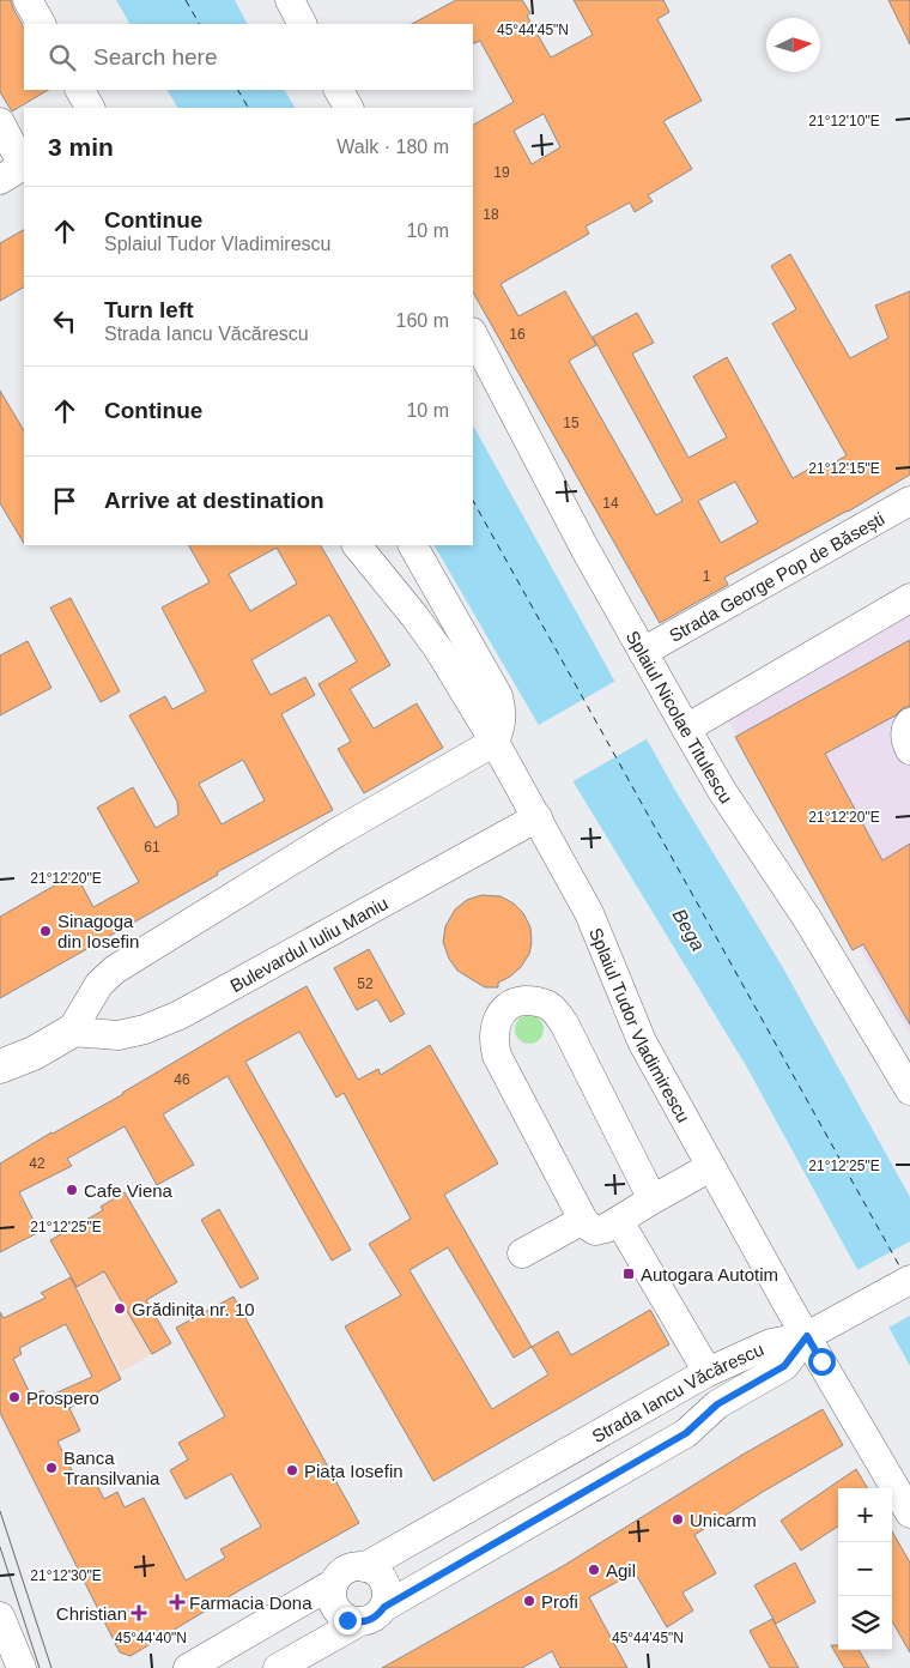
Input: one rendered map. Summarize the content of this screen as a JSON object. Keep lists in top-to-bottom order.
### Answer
{
  "streets": {
    "street": [
      "Strada George Pop de Băsești",
      "Splaiul Nicolae Titulescu",
      "Bulevardul Iuliu Maniu",
      "Splaiul Tudor Vladimirescu",
      "Strada Iancu Văcărescu"
    ]
  },
  "crossings": [
    ["Strada George Pop de Băsești", "Splaiul Nicolae Titulescu"],
    ["Bulevardul Iuliu Maniu", "Splaiul Tudor Vladimirescu"],
    ["Splaiul Tudor Vladimirescu", "Strada Iancu Văcărescu"]
  ],
  "water": ["Bega"],
  "places": {
    "other": [
      "Sinagoga din Iosefin",
      "Cafe Viena",
      "Grădinița nr. 10",
      "Prospero",
      "Banca Transilvania",
      "Piața Iosefin",
      "Unicarm",
      "Agil",
      "Profi"
    ],
    "transit": ["Autogara Autotim"],
    "health": ["Farmacia Dona", "Christian"]
  },
  "house_numbers": [
    "19",
    "18",
    "16",
    "15",
    "14",
    "1",
    "61",
    "52",
    "46",
    "42"
  ],
  "north": "right",
  "page": {
    "search": "Search here",
    "heading": ["3 min", "Walk · 180 m"],
    "list": [
      ["Continue", "Splaiul Tudor Vladimirescu", "10 m"],
      ["Turn left", "Strada Iancu Văcărescu", "160 m"],
      ["Continue", "10 m"],
      "Arrive at destination"
    ],
    "map_buttons": ["+", "−"]
  },
  "coordinates": [
    "45°44'45\"N",
    "21°12'10\"E",
    "21°12'15\"E",
    "21°12'20\"E",
    "21°12'25\"E",
    "21°12'30\"E",
    "45°44'40\"N"
  ]
}
